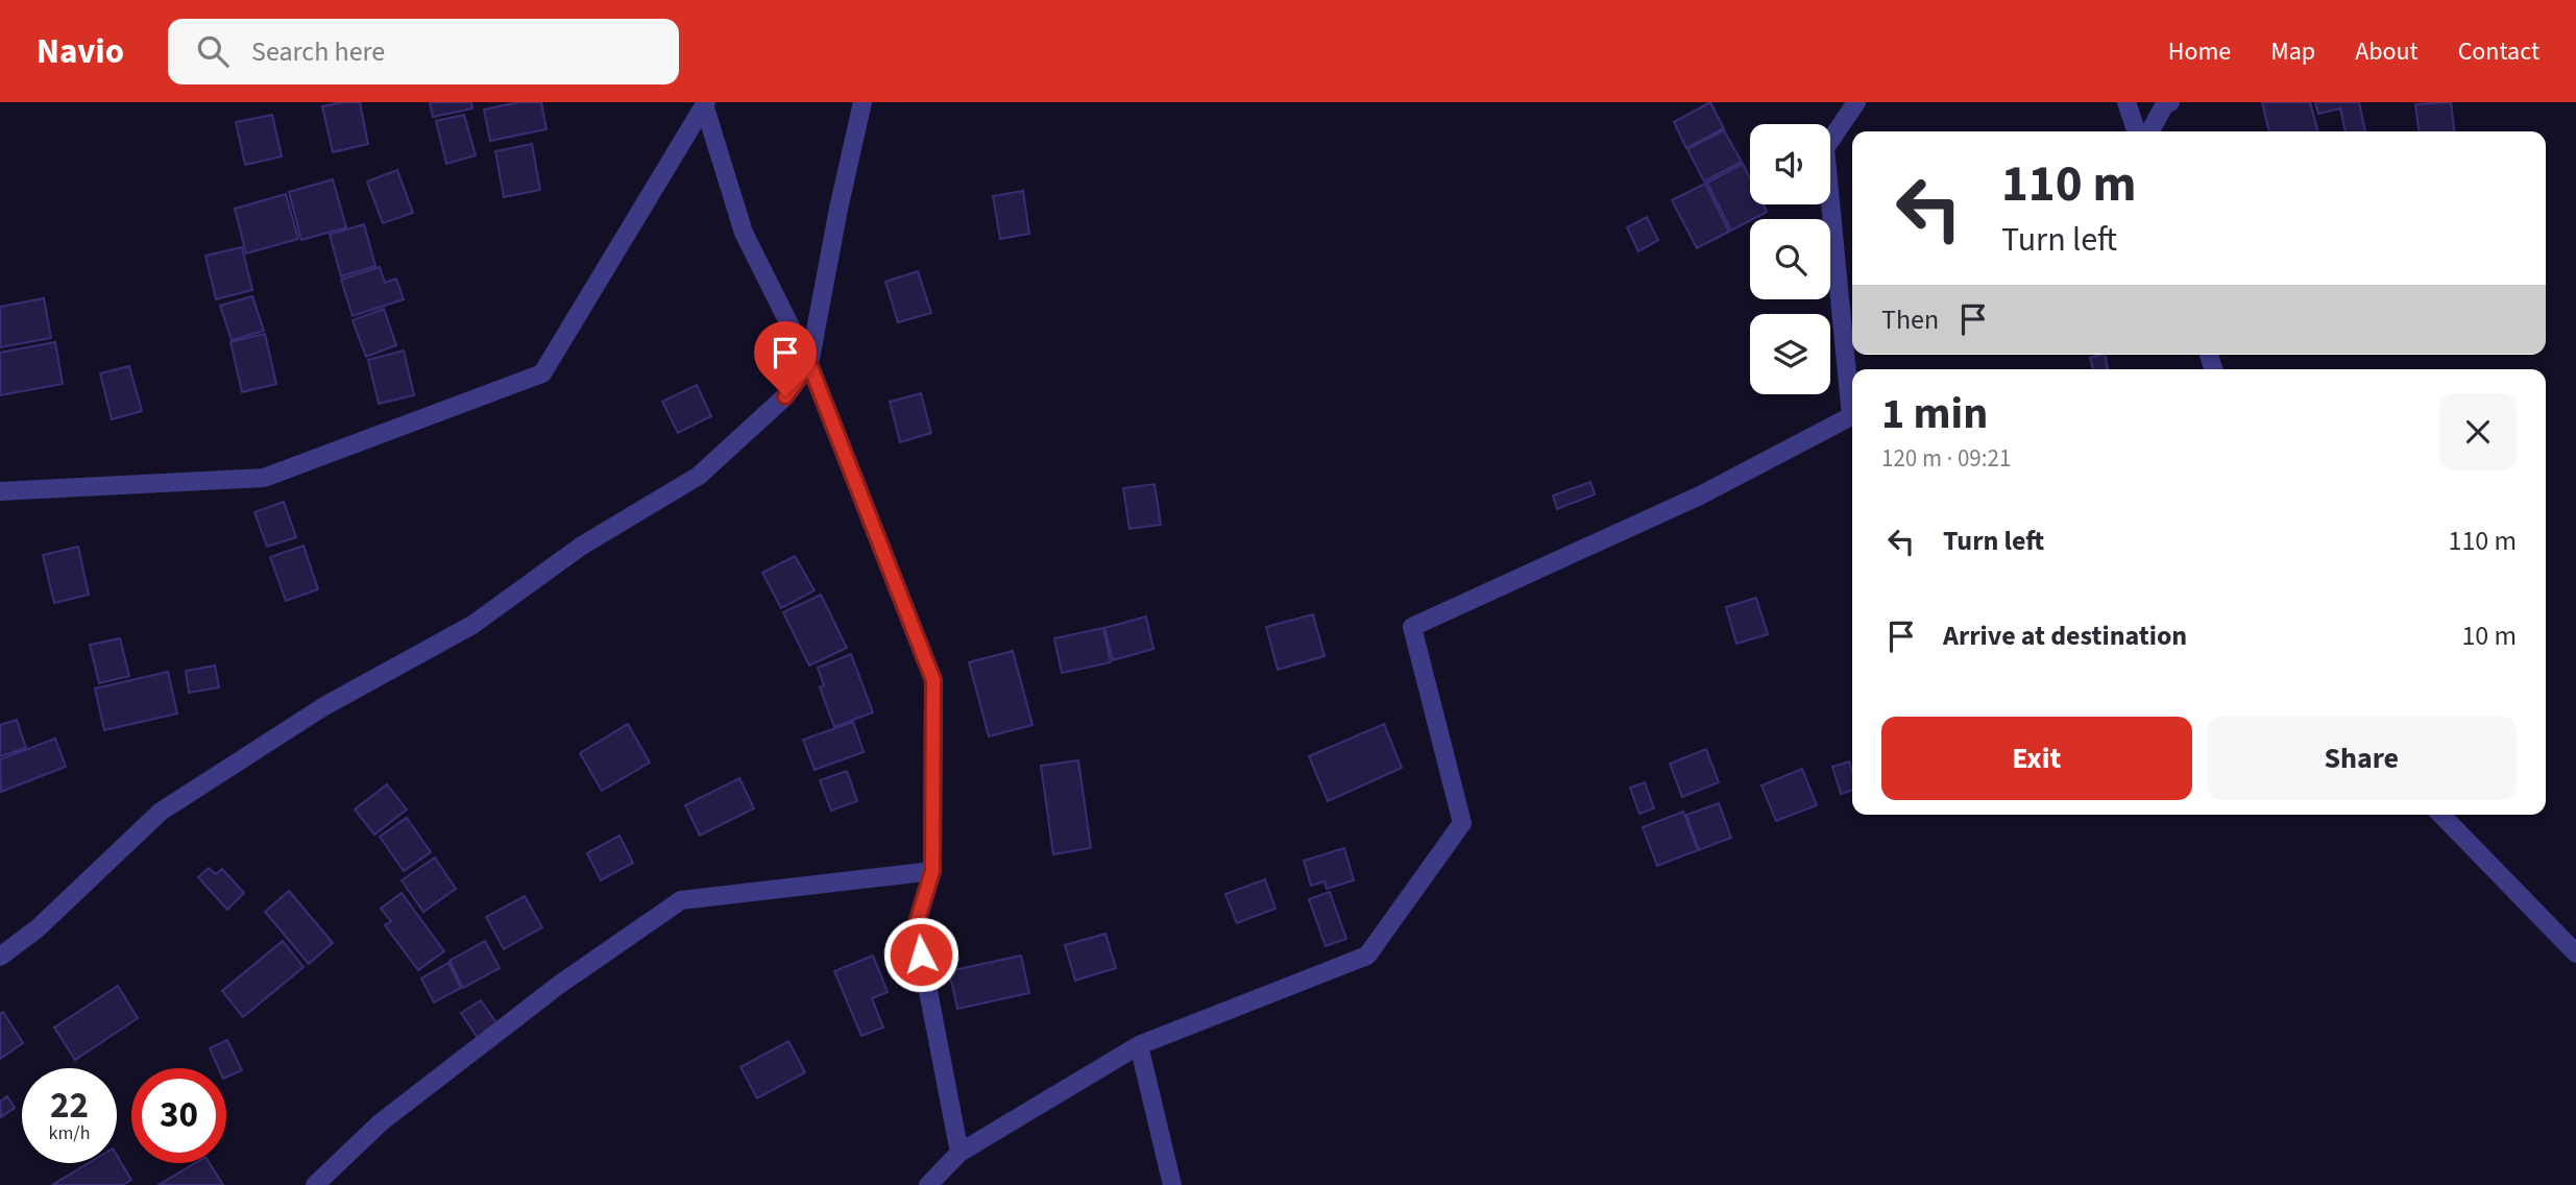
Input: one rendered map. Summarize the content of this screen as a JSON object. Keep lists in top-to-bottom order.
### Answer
{
  "page": {
    "header": "Navio",
    "search": "Search here",
    "nav": [
      "Home",
      "Map",
      "About",
      "Contact"
    ],
    "turn": ["110 m", "Turn left"],
    "then": "Then",
    "heading": ["1 min", "120 m · 09:21"],
    "list": [
      {
        "name": "Turn left",
        "value": "110 m"
      },
      {
        "name": "Arrive at destination",
        "value": "10 m"
      }
    ],
    "buttons": ["Exit", "Share"],
    "speed": "22 km/h",
    "limit": "30"
  }
}
